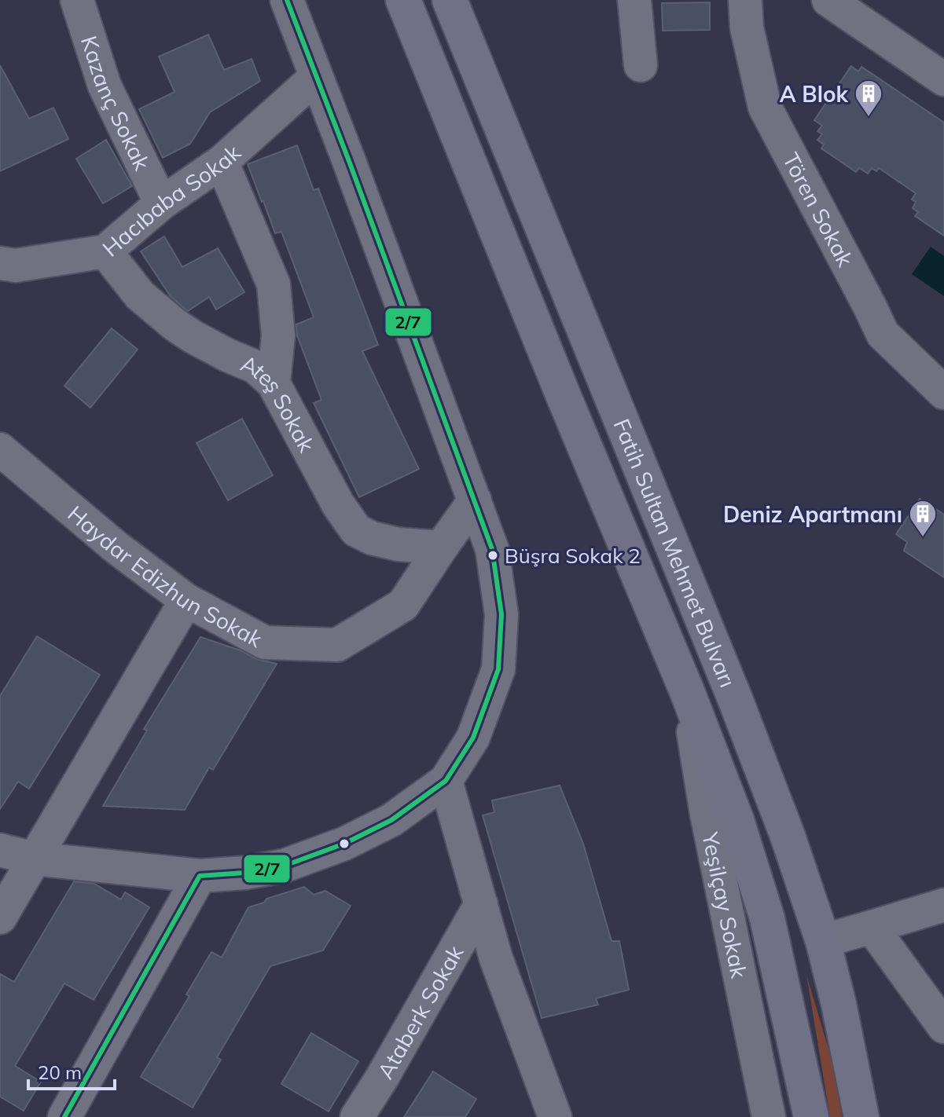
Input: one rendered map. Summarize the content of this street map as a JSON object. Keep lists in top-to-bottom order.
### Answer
{
  "streets": {
    "main road": ["Fatih Sultan Mehmet Bulvarı"],
    "street": [
      "Kazanç Sokak",
      "Hacıbaba Sokak",
      "Tören Sokak",
      "Ateş Sokak",
      "Haydar Edizhun Sokak",
      "Yeşilçay Sokak",
      "Ataberk Sokak"
    ]
  },
  "crossings": [
    ["Kazanç Sokak", "Hacıbaba Sokak"],
    ["Hacıbaba Sokak", "Ateş Sokak"],
    ["Ateş Sokak", "Haydar Edizhun Sokak"],
    ["Fatih Sultan Mehmet Bulvarı", "Yeşilçay Sokak"]
  ],
  "places": {
    "building": ["A Blok", "Deniz Apartmanı"],
    "other": ["Büşra Sokak 2"]
  },
  "lines": ["transit line 2/7"],
  "scale_bar": "20 m"
}
